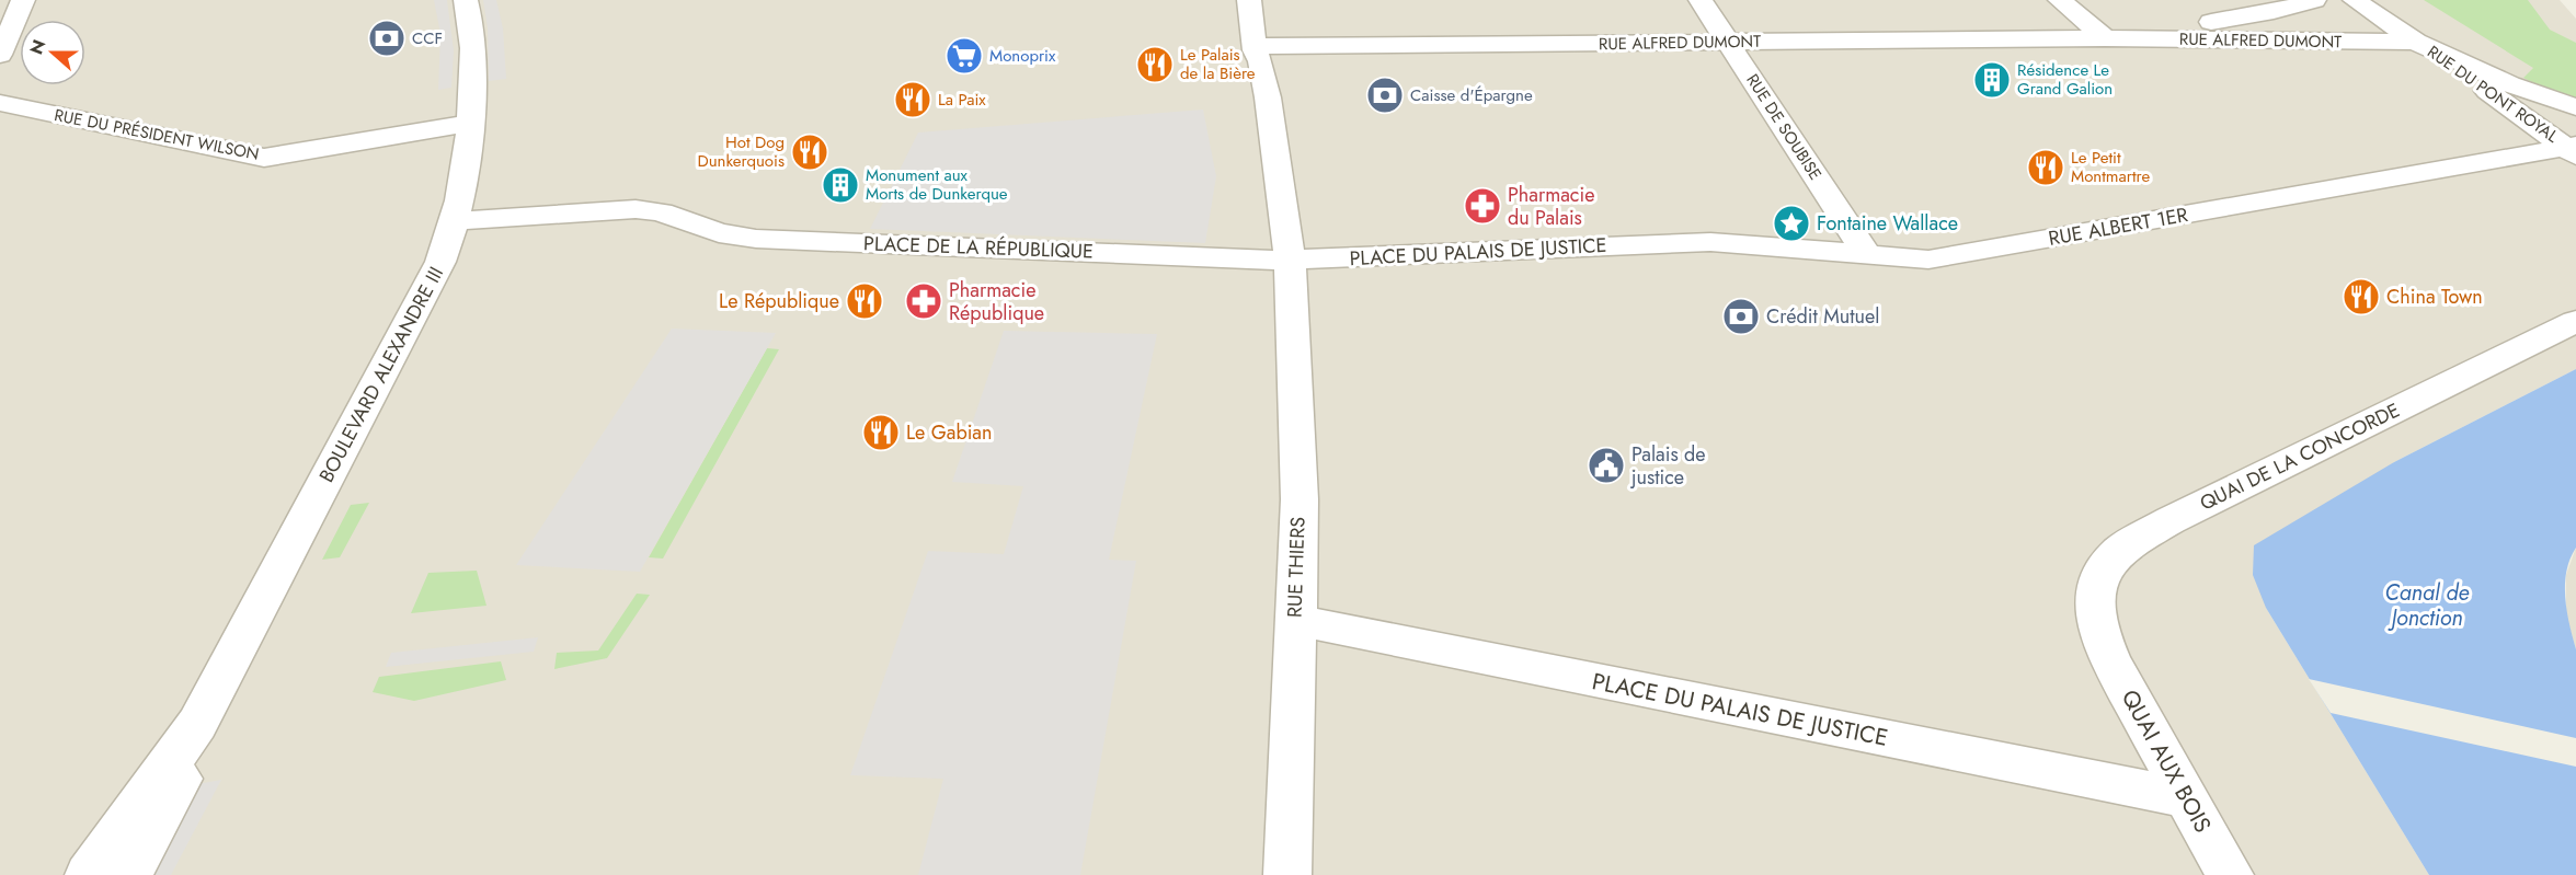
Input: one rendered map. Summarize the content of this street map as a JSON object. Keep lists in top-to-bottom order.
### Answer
{
  "streets": {
    "street": [
      "RUE ALFRED DUMONT",
      "RUE DU PONT ROYAL",
      "RUE DE SOUBISE",
      "RUE DU PRÉSIDENT WILSON",
      "RUE ALBERT 1ER",
      "PLACE DE LA RÉPUBLIQUE",
      "PLACE DU PALAIS DE JUSTICE",
      "BOULEVARD ALEXANDRE III",
      "QUAI DE LA CONCORDE",
      "RUE THIERS",
      "QUAI AUX BOIS"
    ]
  },
  "crossings": [
    ["RUE ALFRED DUMONT", "RUE DU PONT ROYAL"],
    ["RUE ALFRED DUMONT", "RUE DE SOUBISE"],
    ["RUE DU PONT ROYAL", "RUE ALBERT 1ER"],
    ["RUE DE SOUBISE", "RUE ALBERT 1ER"],
    ["RUE DU PRÉSIDENT WILSON", "BOULEVARD ALEXANDRE III"],
    ["RUE ALBERT 1ER", "PLACE DU PALAIS DE JUSTICE"],
    ["PLACE DE LA RÉPUBLIQUE", "PLACE DU PALAIS DE JUSTICE"],
    ["PLACE DE LA RÉPUBLIQUE", "BOULEVARD ALEXANDRE III"],
    ["PLACE DE LA RÉPUBLIQUE", "RUE THIERS"],
    ["PLACE DU PALAIS DE JUSTICE", "RUE THIERS"],
    ["PLACE DU PALAIS DE JUSTICE", "QUAI AUX BOIS"],
    ["QUAI DE LA CONCORDE", "QUAI AUX BOIS"]
  ],
  "water": ["Canal de Jonction"],
  "places": {
    "bank": ["CCF", "Caisse d'Épargne", "Crédit Mutuel"],
    "supermarket": ["Monoprix"],
    "restaurant": [
      "Le Palais de la Bière",
      "La Paix",
      "Hot Dog Dunkerquois",
      "Le Petit Montmartre",
      "China Town",
      "Le République",
      "Le Gabian"
    ],
    "building": ["Résidence Le Grand Galion", "Monument aux Morts de Dunkerque"],
    "pharmacy": ["Pharmacie du Palais", "Pharmacie République"],
    "place": ["Fontaine Wallace"],
    "public building": ["Palais de justice"]
  },
  "north": "left"
}
